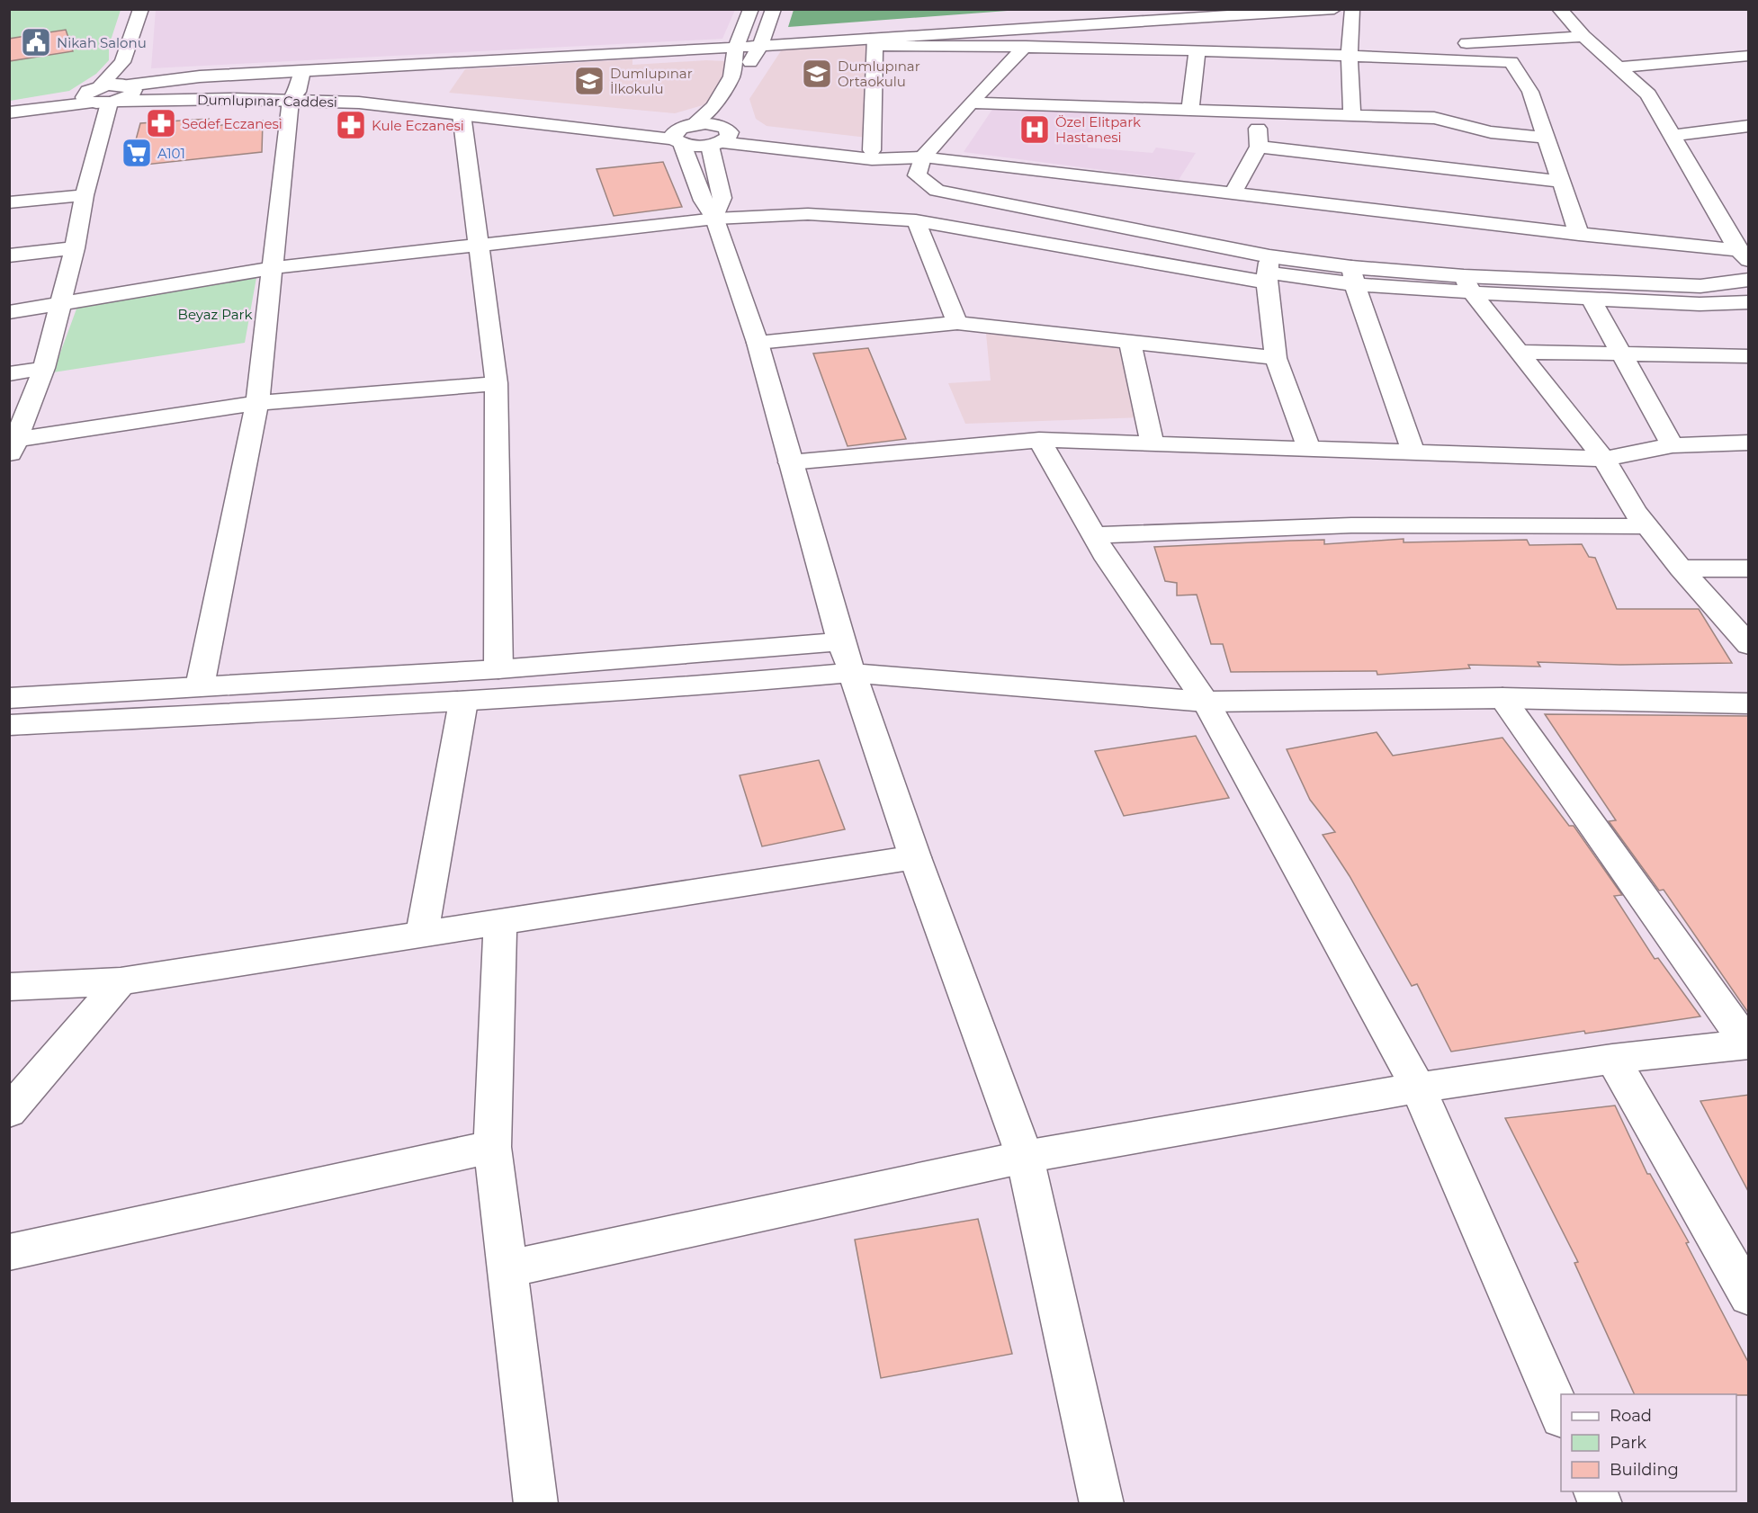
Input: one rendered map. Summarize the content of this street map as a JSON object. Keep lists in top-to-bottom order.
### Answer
{
  "streets": {
    "street": ["Dumlupınar Caddesi"]
  },
  "parks": ["Beyaz Park"],
  "places": {
    "public building": ["Nikah Salonu"],
    "school or university": ["Dumlupınar Ortaokulu", "Dumlupınar İlkokulu"],
    "pharmacy": ["Sedef Eczanesi", "Kule Eczanesi"],
    "hospital": ["Özel Elitpark Hastanesi"],
    "supermarket": ["A101"]
  },
  "legend": ["Road", "Park", "Building"]
}
